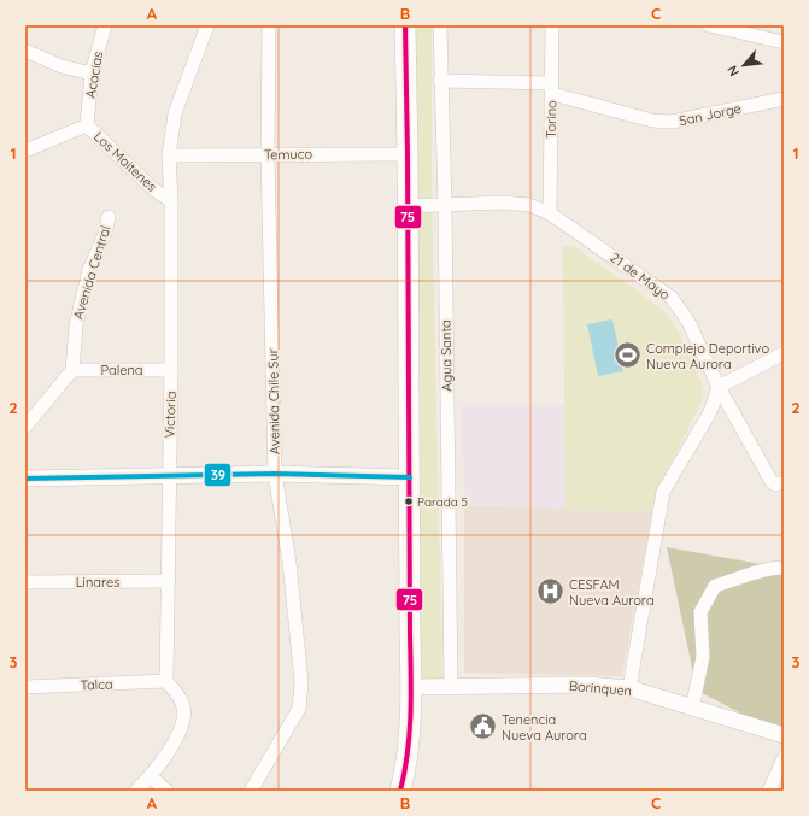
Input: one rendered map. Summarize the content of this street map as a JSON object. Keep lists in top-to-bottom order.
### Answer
{
  "streets": {
    "street": [
      "Acacias",
      "San Jorge",
      "Torino",
      "Temuco",
      "Los Maitenes",
      "Avenida Central",
      "21 de Mayo",
      "Agua Santa",
      "Palena",
      "Avenida Chile Sur",
      "Victoria",
      "Linares",
      "Talca",
      "Borinquen"
    ]
  },
  "crossings": [
    ["Acacias", "Los Maitenes"],
    ["San Jorge", "Torino"],
    ["San Jorge", "Agua Santa"],
    ["Torino", "21 de Mayo"],
    ["Temuco", "Avenida Chile Sur"],
    ["Temuco", "Victoria"],
    ["Los Maitenes", "Victoria"],
    ["Avenida Central", "Palena"],
    ["21 de Mayo", "Agua Santa"],
    ["Agua Santa", "Borinquen"],
    ["Palena", "Victoria"],
    ["Victoria", "Linares"],
    ["Victoria", "Talca"]
  ],
  "places": {
    "sports": ["Complejo Deportivo Nueva Aurora"],
    "other": ["Parada 5"],
    "hospital": ["CESFAM Nueva Aurora"],
    "public building": ["Tenencia Nueva Aurora"]
  },
  "lines": ["transit line 75", "transit line 39"],
  "north": "bottom left",
  "grid": {
    "columns": ["A", "B", "C"],
    "rows": ["1", "2", "3"]
  }
}
